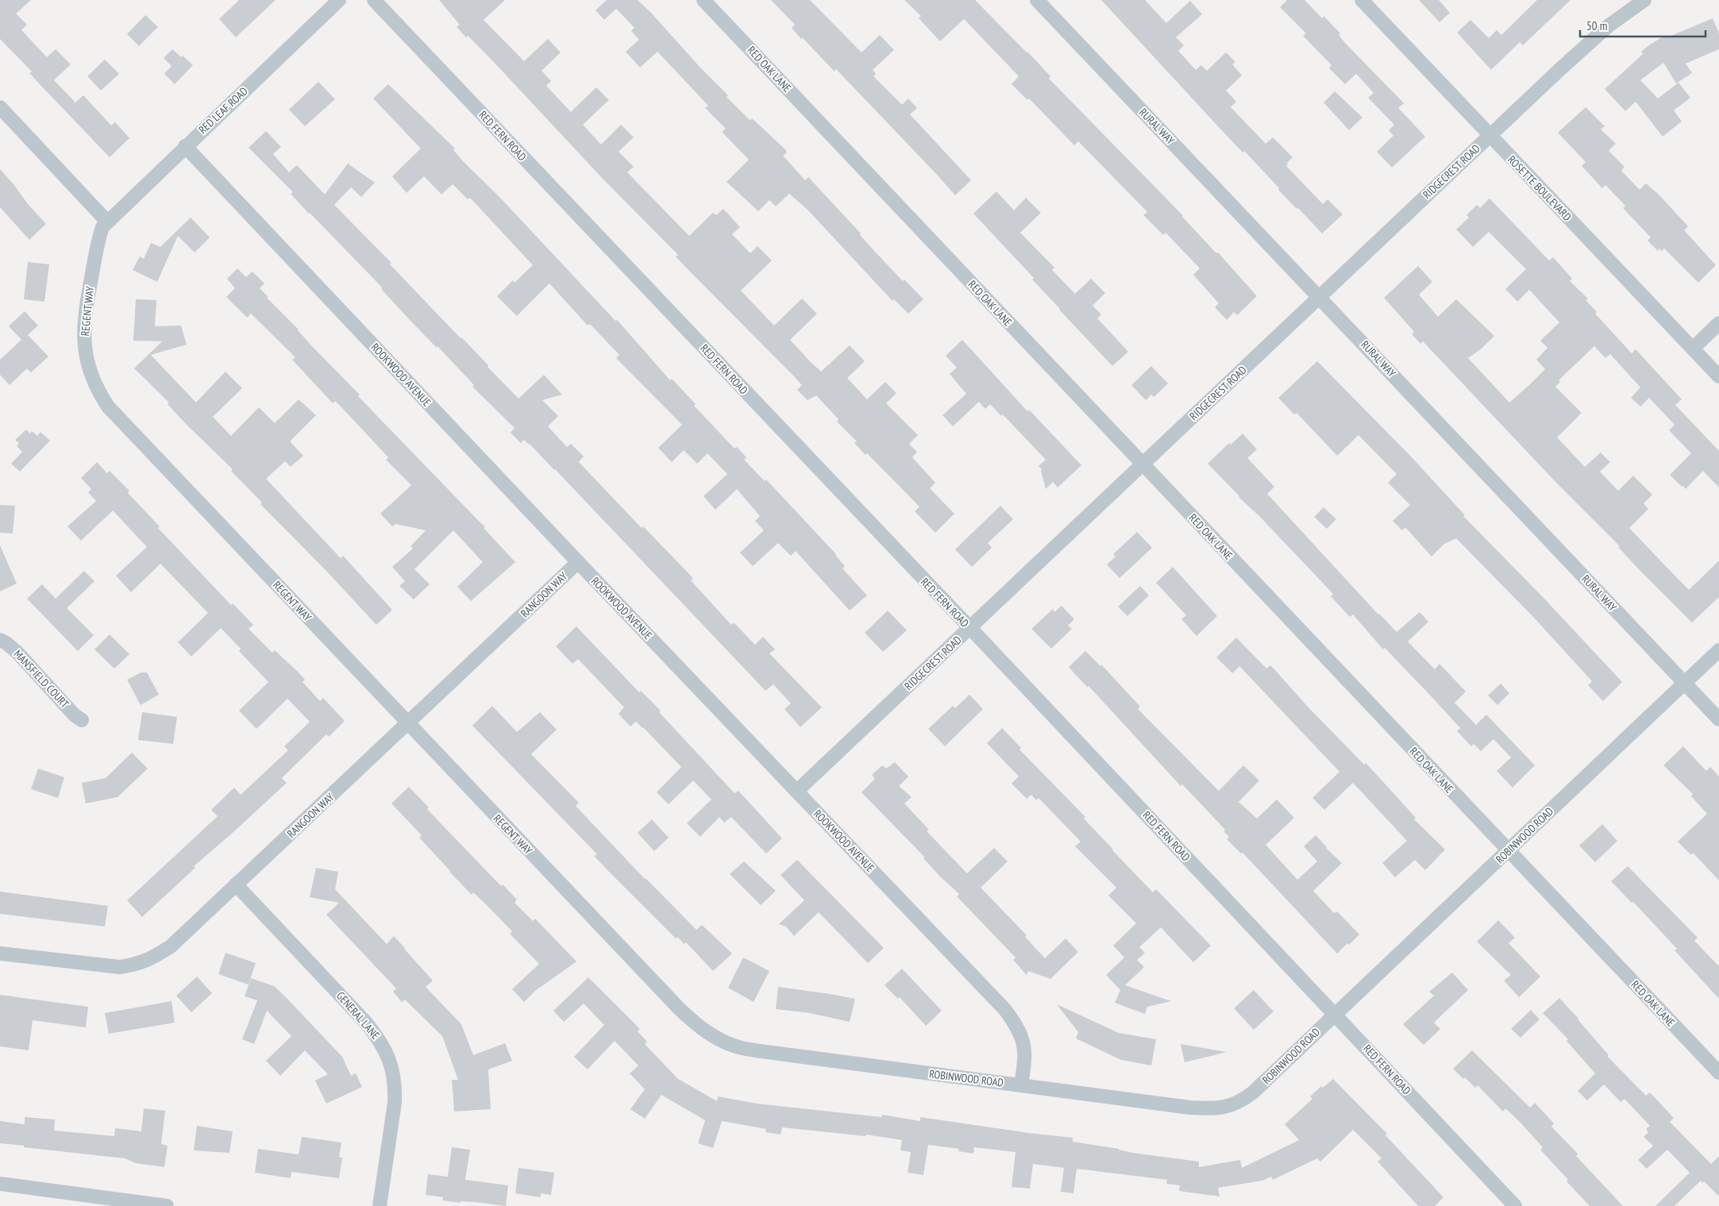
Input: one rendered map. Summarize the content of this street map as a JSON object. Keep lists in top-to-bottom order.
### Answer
{
  "streets": {
    "street": [
      "RED OAK LANE",
      "RED LEAF ROAD",
      "RURAL WAY",
      "RED FERN ROAD",
      "RIDGECREST ROAD",
      "ROSETTE BOULEVARD",
      "REGENT WAY",
      "ROOKWOOD AVENUE",
      "RANGOON WAY",
      "MANSFIELD COURT",
      "ROBINWOOD ROAD",
      "GENERAL LANE"
    ]
  },
  "crossings": [
    ["RED OAK LANE", "RIDGECREST ROAD"],
    ["RED OAK LANE", "ROBINWOOD ROAD"],
    ["RED LEAF ROAD", "REGENT WAY"],
    ["RED LEAF ROAD", "ROOKWOOD AVENUE"],
    ["RURAL WAY", "RIDGECREST ROAD"],
    ["RURAL WAY", "ROBINWOOD ROAD"],
    ["RED FERN ROAD", "RIDGECREST ROAD"],
    ["RED FERN ROAD", "ROBINWOOD ROAD"],
    ["RIDGECREST ROAD", "ROSETTE BOULEVARD"],
    ["RIDGECREST ROAD", "ROOKWOOD AVENUE"],
    ["REGENT WAY", "RANGOON WAY"],
    ["REGENT WAY", "ROBINWOOD ROAD"],
    ["ROOKWOOD AVENUE", "RANGOON WAY"],
    ["ROOKWOOD AVENUE", "ROBINWOOD ROAD"],
    ["RANGOON WAY", "GENERAL LANE"]
  ],
  "scale_bar": "50 m"
}
